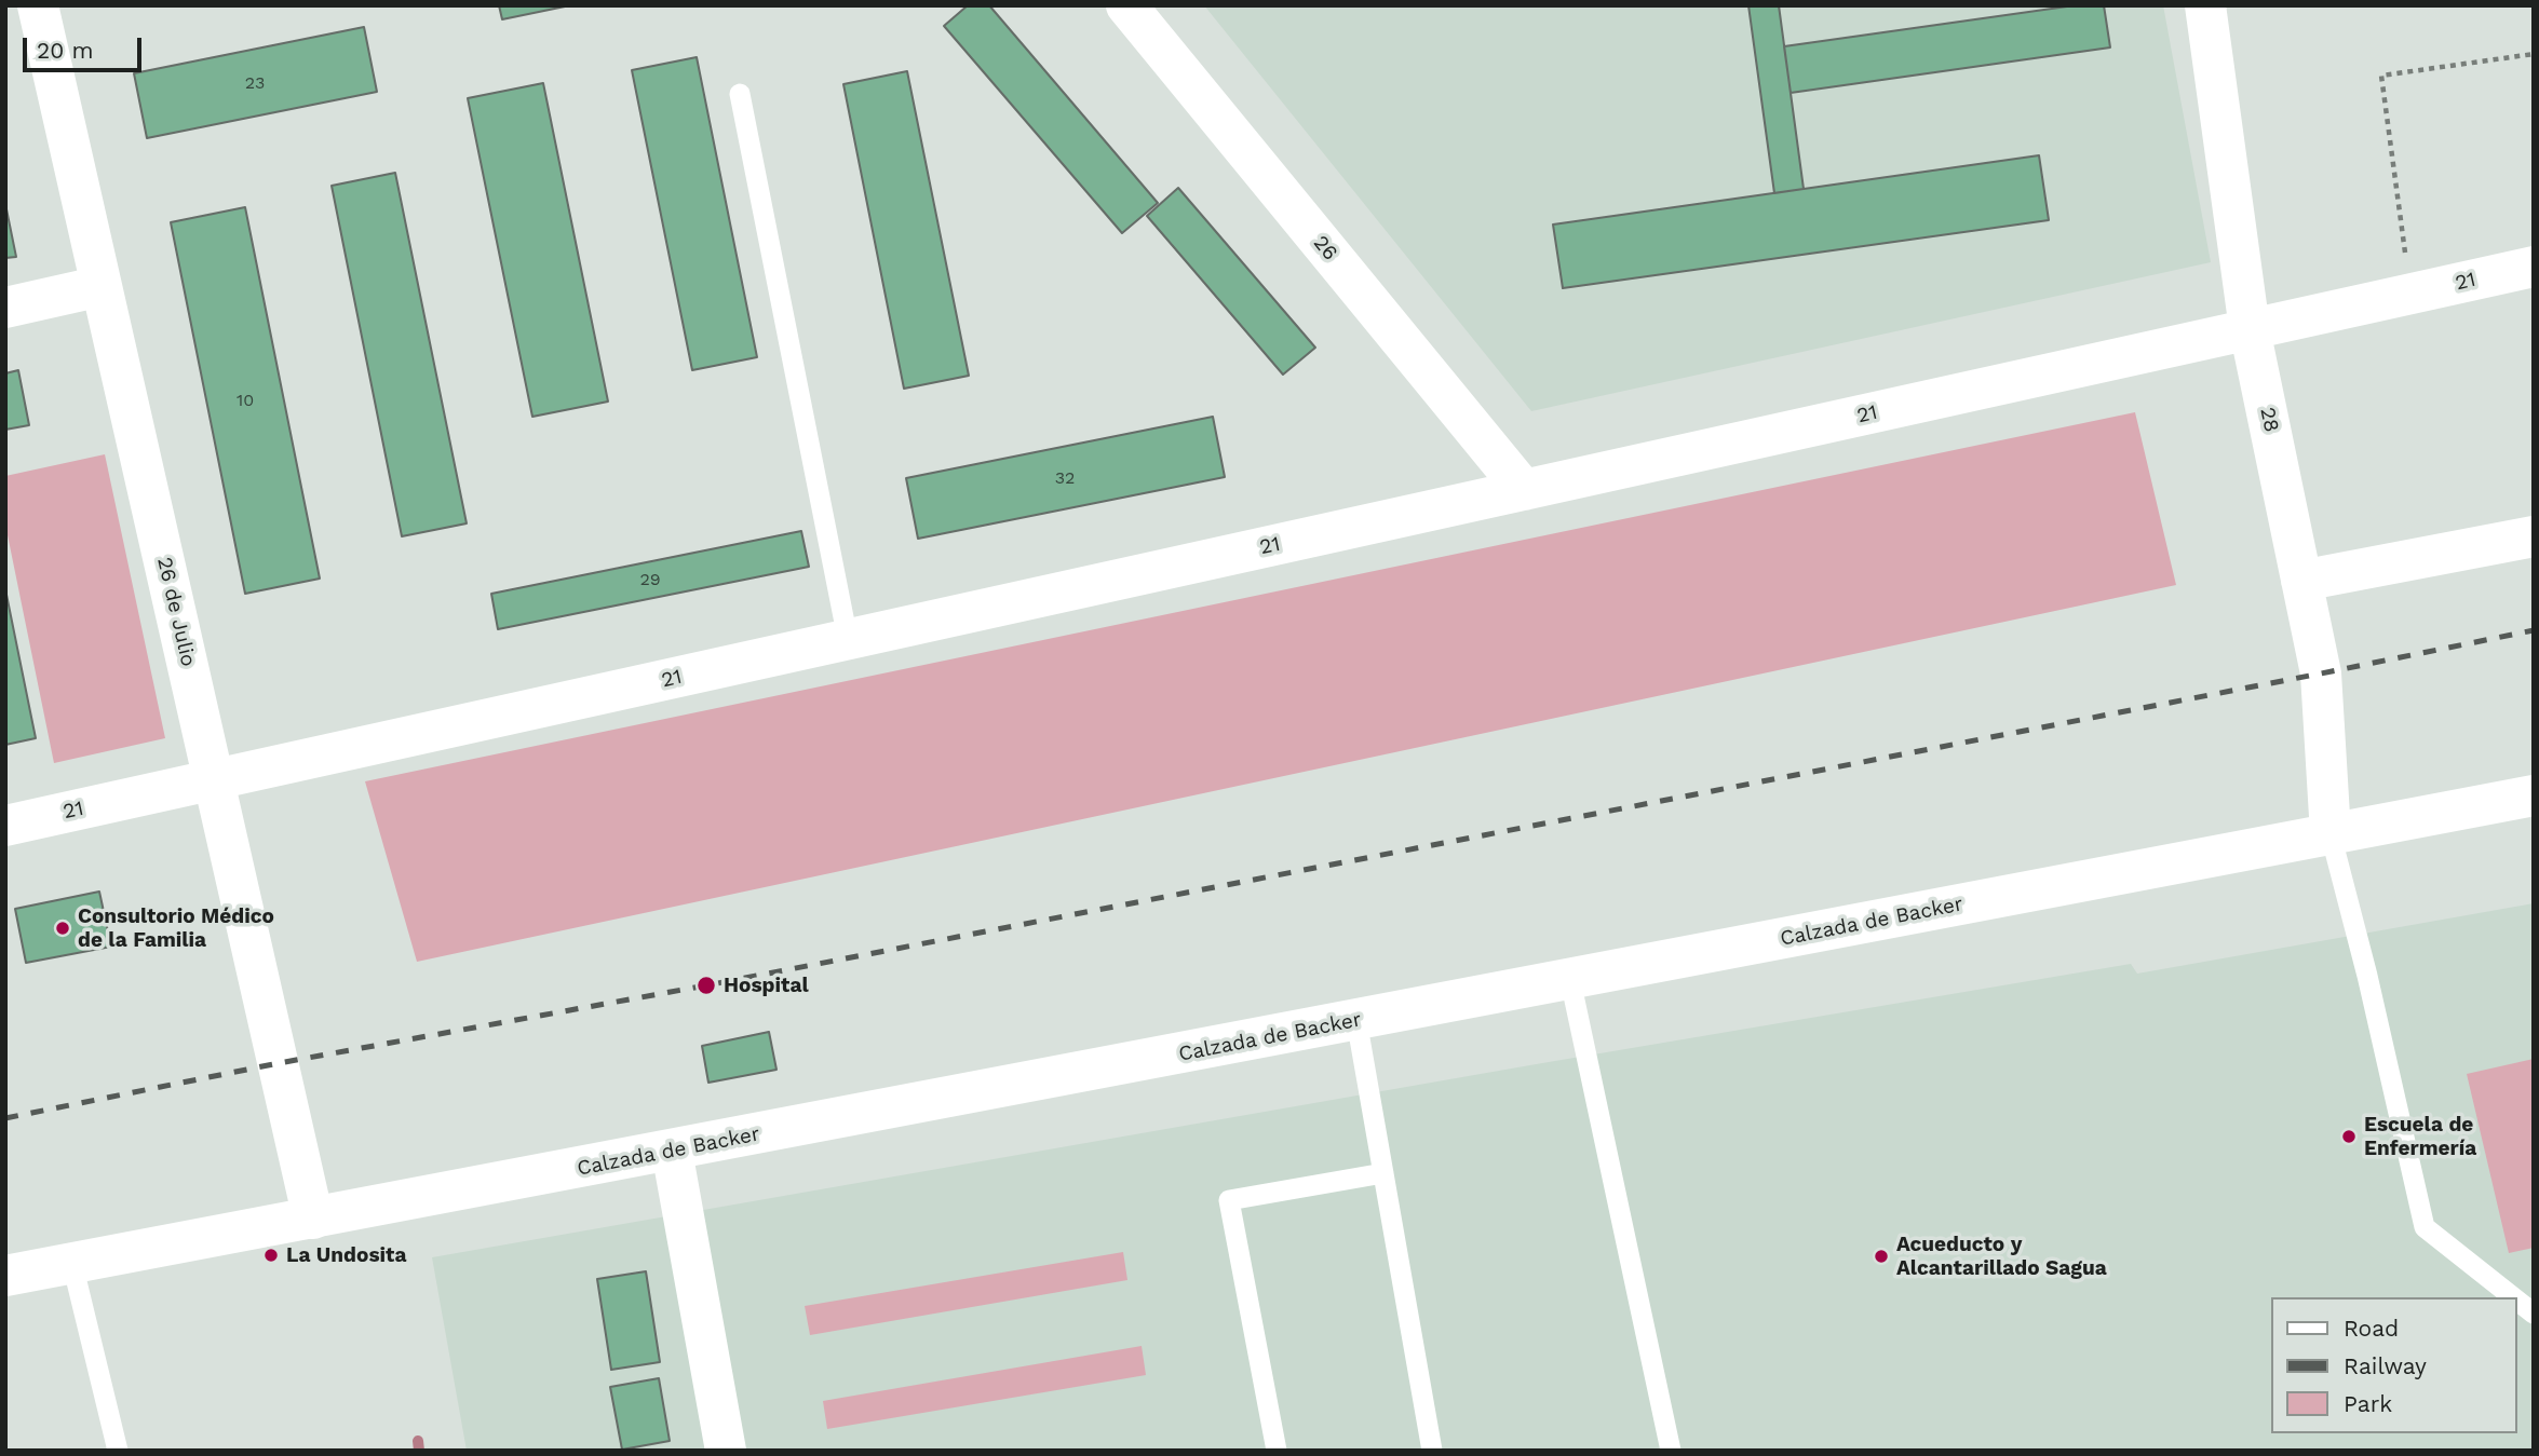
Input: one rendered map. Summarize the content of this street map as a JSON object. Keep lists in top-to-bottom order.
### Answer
{
  "streets": {
    "street": [
      "26",
      "21",
      "28",
      "26 de Julio",
      "Calzada de Backer"
    ]
  },
  "crossings": [
    ["26", "21"],
    ["21", "28"],
    ["21", "26 de Julio"],
    ["28", "Calzada de Backer"],
    ["26 de Julio", "Calzada de Backer"]
  ],
  "places": [
    "Consultorio Médico de la Familia",
    "Hospital",
    "Escuela de Enfermería",
    "La Undosita",
    "Acueducto y Alcantarillado Sagua"
  ],
  "house_numbers": [
    "23",
    "10",
    "32",
    "29"
  ],
  "legend": ["Road", "Railway", "Park"],
  "scale_bar": "20 m"
}
